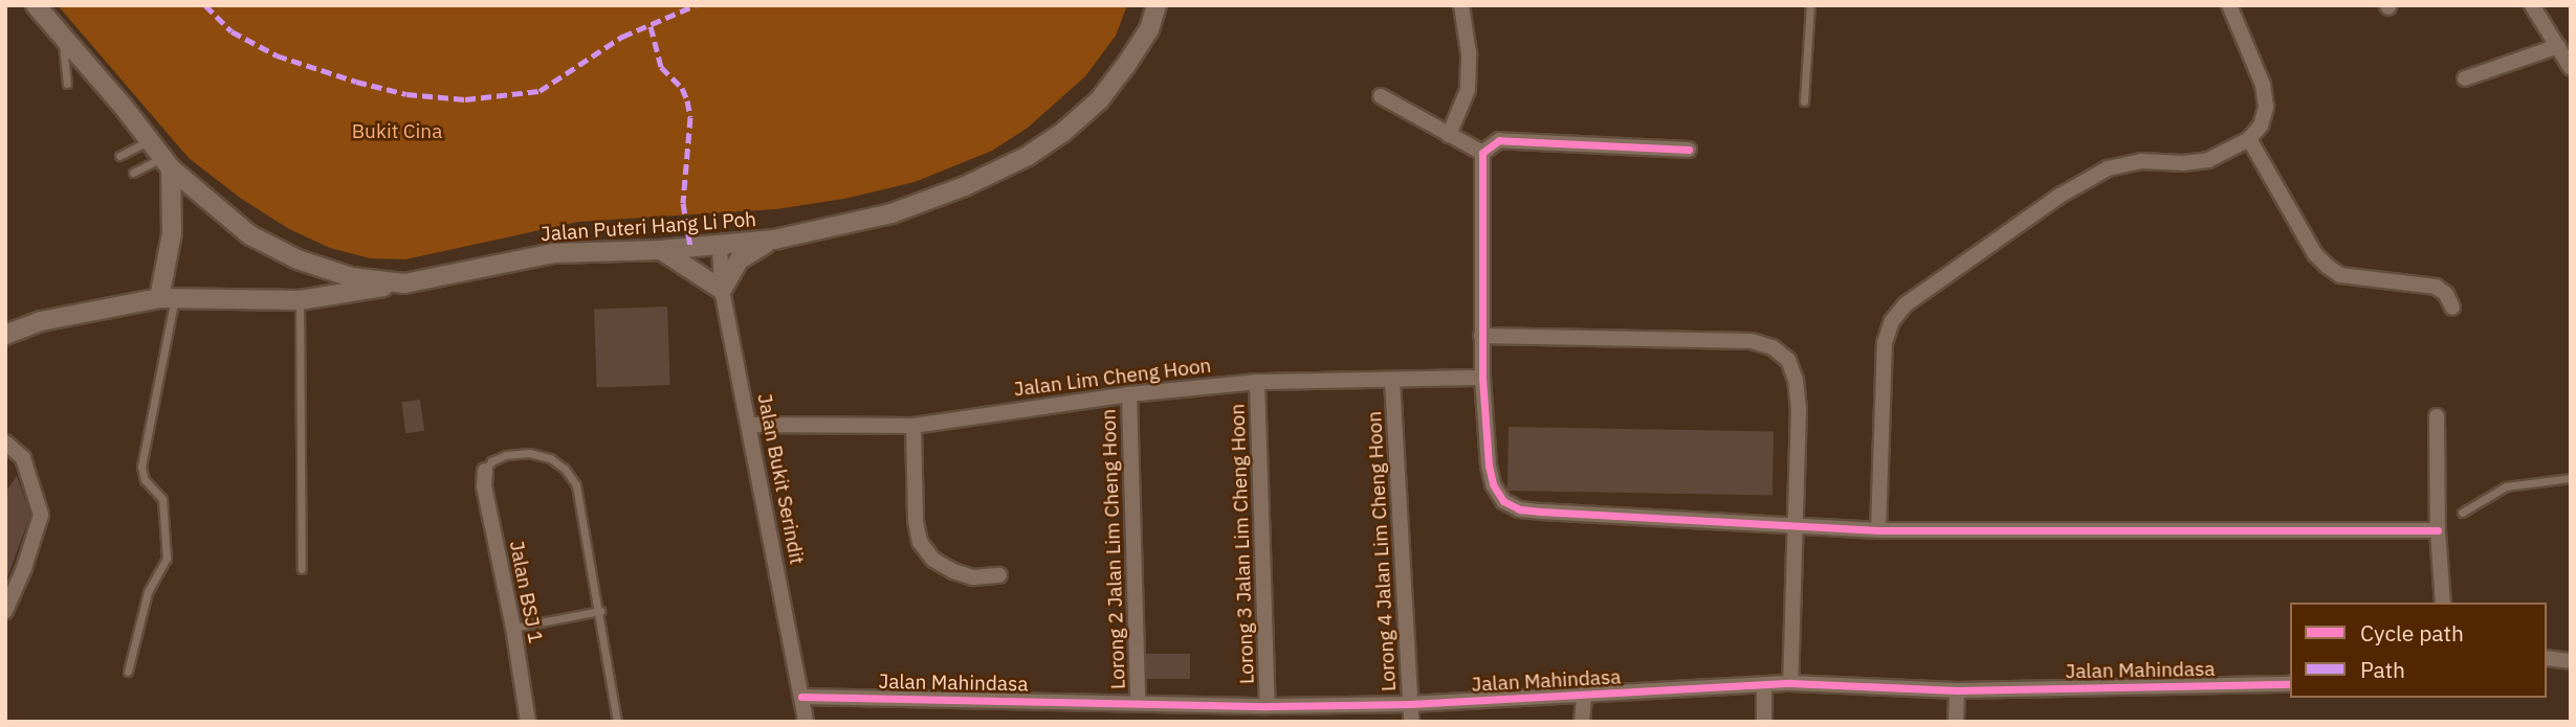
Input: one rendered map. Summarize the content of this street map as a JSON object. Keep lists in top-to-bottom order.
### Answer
{
  "streets": {
    "street": [
      "Jalan Puteri Hang Li Poh",
      "Jalan Lim Cheng Hoon",
      "Jalan Bukit Serindit",
      "Lorong 3 Jalan Lim Cheng Hoon",
      "Lorong 2 Jalan Lim Cheng Hoon",
      "Lorong 4 Jalan Lim Cheng Hoon",
      "Jalan BSJ 1",
      "Jalan Mahindasa"
    ]
  },
  "crossings": [
    ["Jalan Puteri Hang Li Poh", "Jalan Bukit Serindit"],
    ["Jalan Lim Cheng Hoon", "Jalan Bukit Serindit"],
    ["Jalan Lim Cheng Hoon", "Lorong 3 Jalan Lim Cheng Hoon"],
    ["Jalan Lim Cheng Hoon", "Lorong 2 Jalan Lim Cheng Hoon"],
    ["Jalan Lim Cheng Hoon", "Lorong 4 Jalan Lim Cheng Hoon"],
    ["Jalan Bukit Serindit", "Jalan Mahindasa"],
    ["Lorong 3 Jalan Lim Cheng Hoon", "Jalan Mahindasa"],
    ["Lorong 2 Jalan Lim Cheng Hoon", "Jalan Mahindasa"],
    ["Lorong 4 Jalan Lim Cheng Hoon", "Jalan Mahindasa"]
  ],
  "parks": ["Bukit Cina"],
  "legend": ["Cycle path", "Path"]
}
